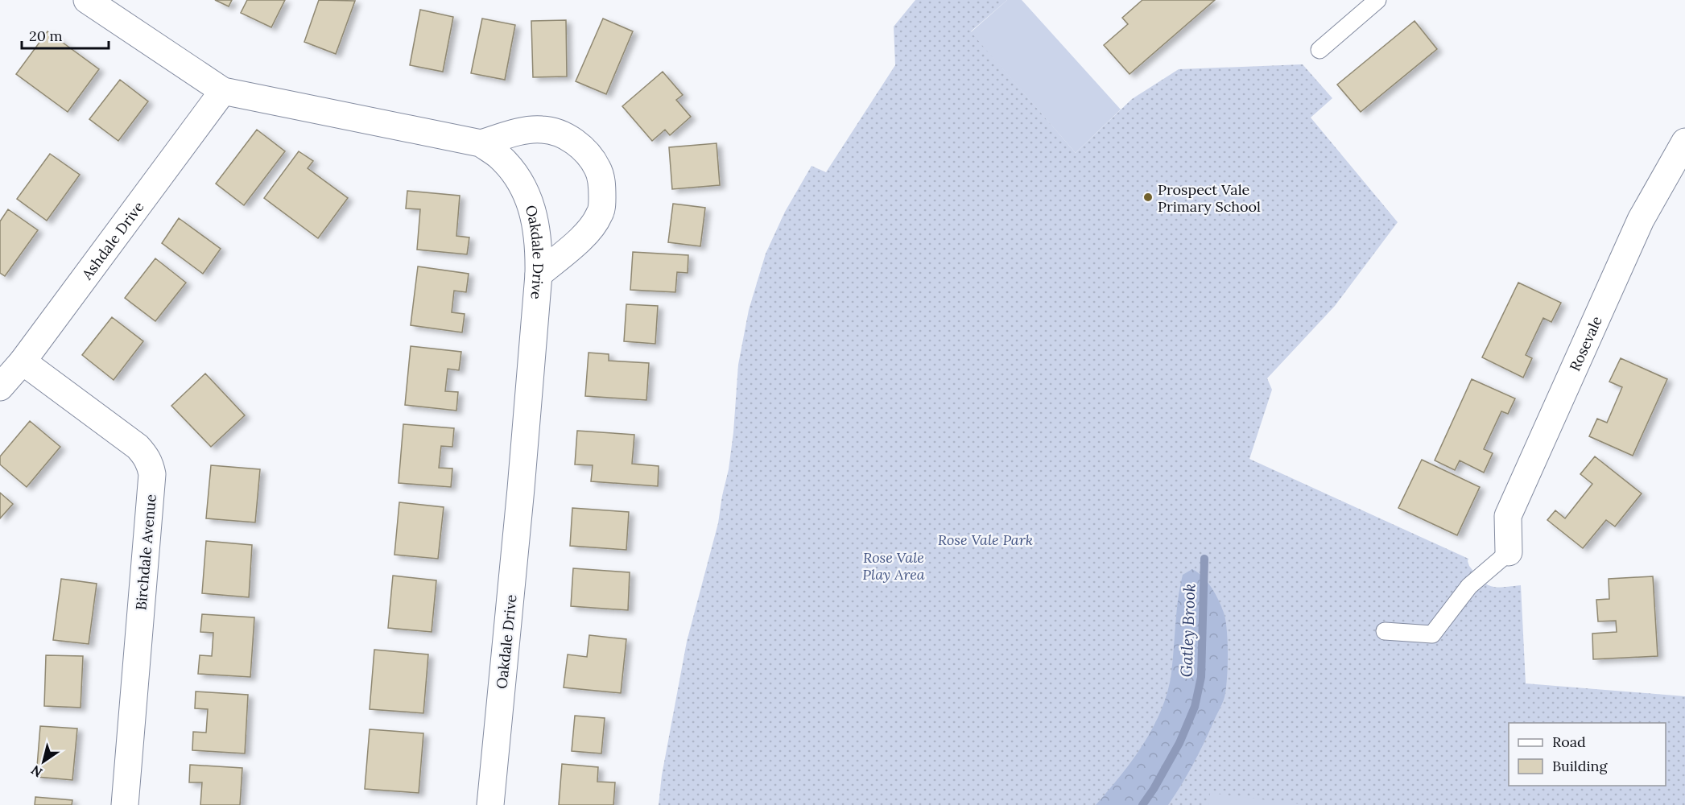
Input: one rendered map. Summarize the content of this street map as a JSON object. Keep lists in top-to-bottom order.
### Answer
{
  "streets": {
    "street": [
      "Ashdale Drive",
      "Oakdale Drive",
      "Rosevale",
      "Birchdale Avenue"
    ]
  },
  "crossings": [
    ["Ashdale Drive", "Oakdale Drive"],
    ["Ashdale Drive", "Birchdale Avenue"]
  ],
  "water": ["Gatley Brook"],
  "parks": ["Rose Vale Park", "Rose Vale Play Area"],
  "places": ["Prospect Vale Primary School"],
  "legend": ["Road", "Building"],
  "scale_bar": "20 m",
  "north": "bottom left"
}
